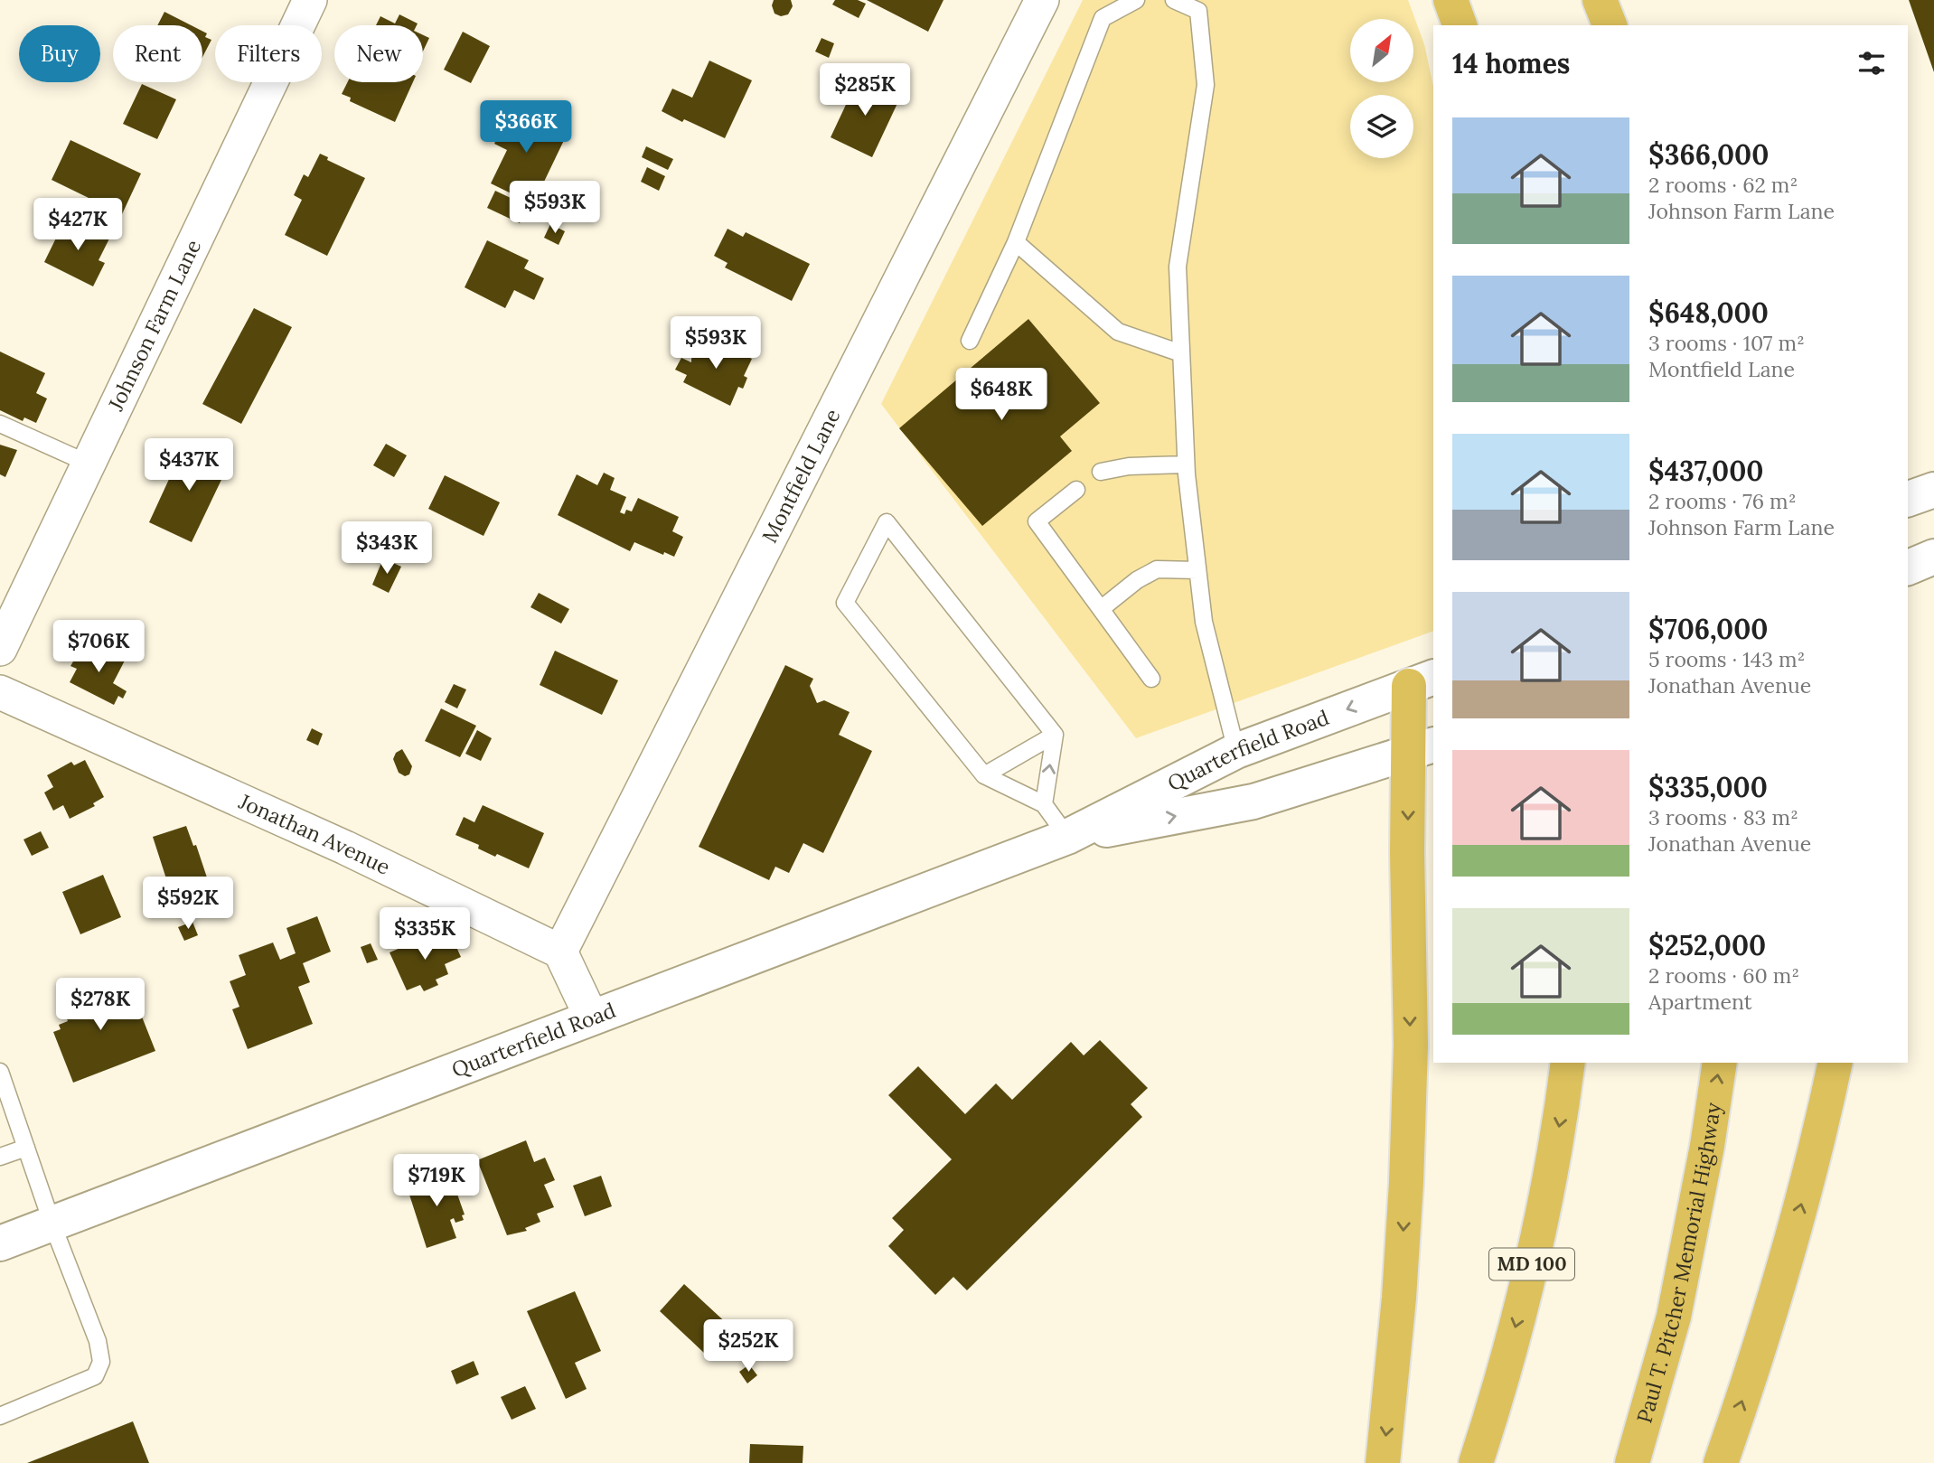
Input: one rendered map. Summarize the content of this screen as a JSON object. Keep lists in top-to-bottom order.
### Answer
{
  "streets": {
    "highway": ["Paul T. Pitcher Memorial Highway", "MD 100"],
    "main road": ["Quarterfield Road"],
    "street": ["Johnson Farm Lane", "Montfield Lane", "Jonathan Avenue"]
  },
  "crossings": [
    ["Montfield Lane", "Jonathan Avenue"]
  ],
  "north": "top right",
  "page": {
    "chip": [
      "Buy",
      "Rent",
      "Filters",
      "New"
    ],
    "heading": "14 homes",
    "price": [
      "$285K",
      "$366K",
      "$593K",
      "$427K",
      "$593K",
      "$648K",
      "$437K",
      "$343K",
      "$706K",
      "$592K",
      "$335K",
      "$278K",
      "$719K",
      "$252K"
    ],
    "list": [
      {
        "name": "$366,000",
        "note": "2 rooms · 62 m² · Johnson Farm Lane"
      },
      {
        "name": "$648,000",
        "note": "3 rooms · 107 m² · Montfield Lane"
      },
      {
        "name": "$437,000",
        "note": "2 rooms · 76 m² · Johnson Farm Lane"
      },
      {
        "name": "$706,000",
        "note": "5 rooms · 143 m² · Jonathan Avenue"
      },
      {
        "name": "$335,000",
        "note": "3 rooms · 83 m² · Jonathan Avenue"
      },
      {
        "name": "$252,000",
        "note": "2 rooms · 60 m² · Apartment"
      }
    ]
  }
}
